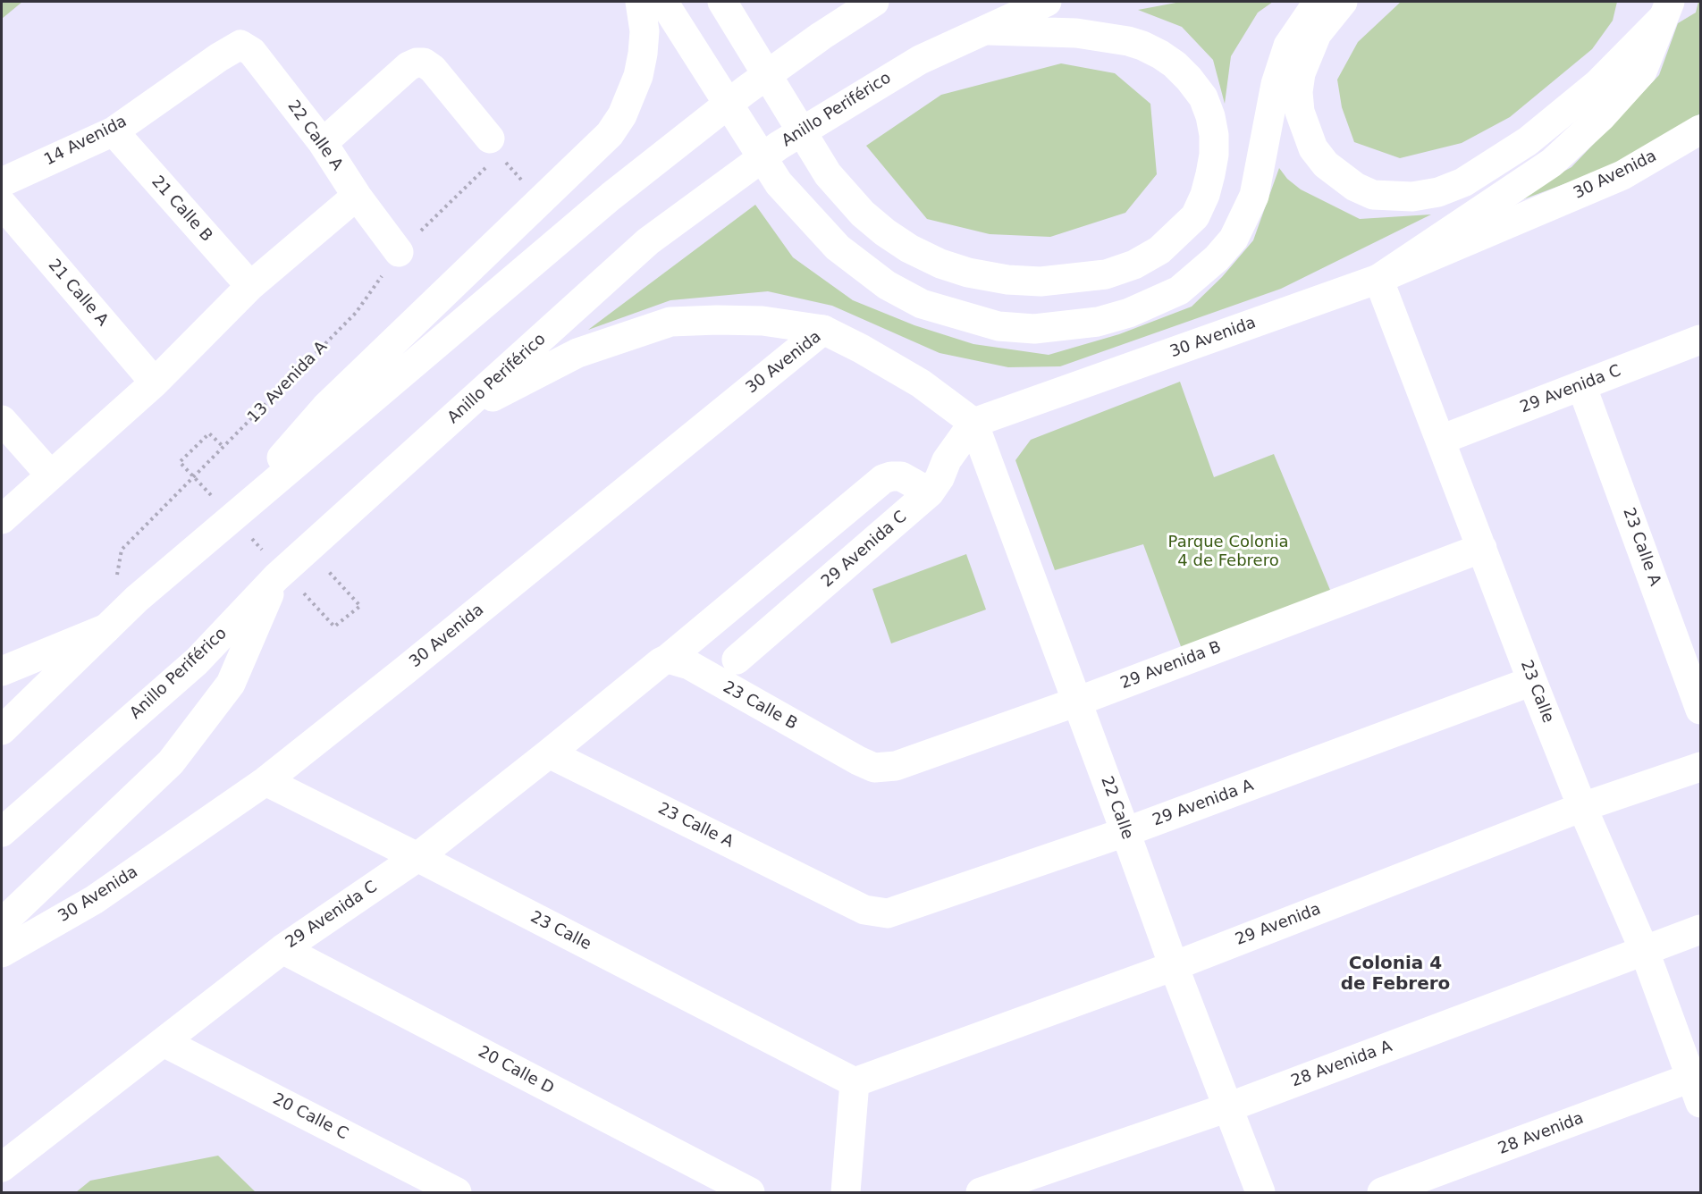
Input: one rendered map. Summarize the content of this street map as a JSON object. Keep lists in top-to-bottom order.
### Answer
{
  "streets": {
    "main road": [
      "Anillo Periférico",
      "22 Calle A",
      "14 Avenida",
      "30 Avenida",
      "21 Calle B",
      "21 Calle A",
      "29 Avenida C",
      "23 Calle A",
      "29 Avenida B",
      "23 Calle",
      "23 Calle B",
      "29 Avenida A",
      "22 Calle",
      "29 Avenida",
      "28 Avenida A",
      "20 Calle D",
      "20 Calle C",
      "28 Avenida"
    ],
    "path": ["13 Avenida A"]
  },
  "crossings": [
    ["22 Calle A", "14 Avenida"],
    ["22 Calle A", "13 Avenida A"],
    ["14 Avenida", "21 Calle B"],
    ["30 Avenida", "29 Avenida C"],
    ["30 Avenida", "23 Calle"],
    ["30 Avenida", "22 Calle"],
    ["29 Avenida C", "23 Calle A"],
    ["29 Avenida C", "23 Calle"],
    ["29 Avenida C", "23 Calle B"],
    ["29 Avenida C", "22 Calle"],
    ["29 Avenida C", "20 Calle D"],
    ["29 Avenida C", "20 Calle C"],
    ["23 Calle A", "29 Avenida A"],
    ["29 Avenida B", "23 Calle"],
    ["29 Avenida B", "23 Calle B"],
    ["29 Avenida B", "22 Calle"],
    ["23 Calle", "29 Avenida A"],
    ["23 Calle", "29 Avenida"],
    ["23 Calle", "28 Avenida A"],
    ["23 Calle", "28 Avenida"],
    ["29 Avenida A", "22 Calle"],
    ["22 Calle", "29 Avenida"],
    ["22 Calle", "28 Avenida A"]
  ],
  "districts": ["Colonia 4 de Febrero"],
  "parks": ["Parque Colonia 4 de Febrero"]
}
